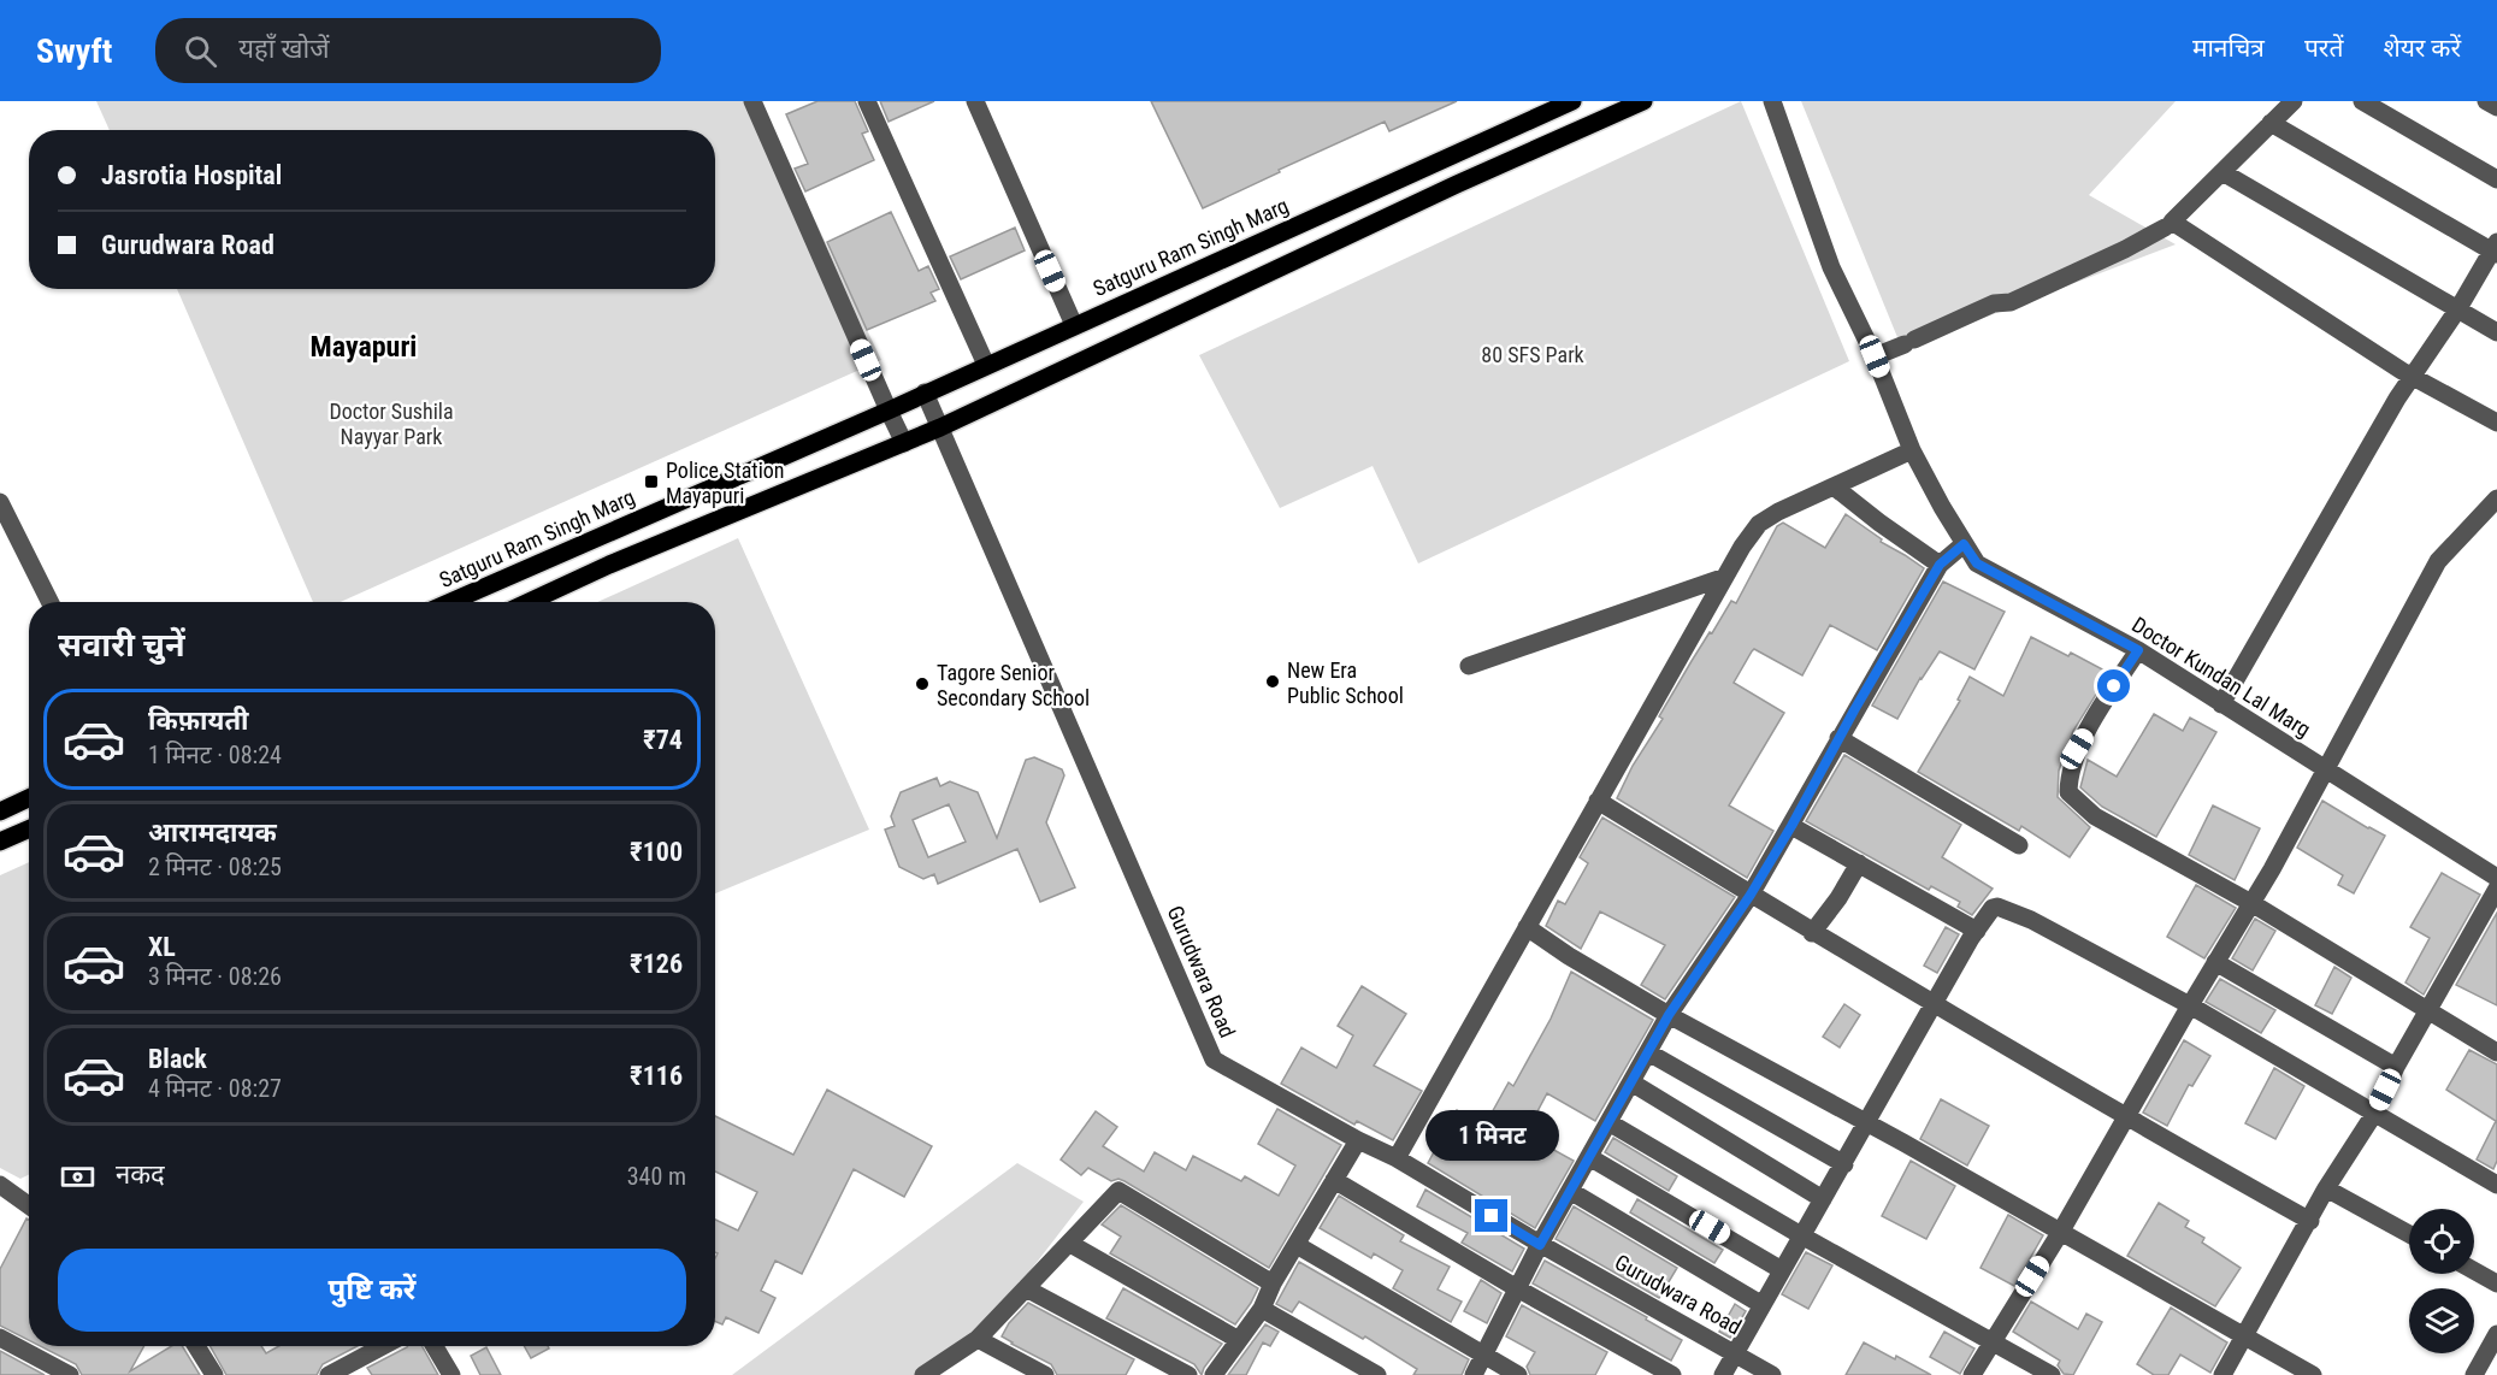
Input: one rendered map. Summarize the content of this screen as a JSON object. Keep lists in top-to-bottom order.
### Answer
{
  "streets": {
    "main road": ["Satguru Ram Singh Marg"],
    "street": ["Doctor Kundan Lal Marg", "Gurudwara Road"]
  },
  "crossings": [
    ["Satguru Ram Singh Marg", "Gurudwara Road"]
  ],
  "districts": ["Mayapuri"],
  "parks": ["80 SFS Park", "Doctor Sushila Nayyar Park"],
  "places": {
    "transit": ["Police Station Mayapuri"],
    "other": ["New Era Public School", "Tagore Senior Secondary School"]
  },
  "page": {
    "header": "Swyft",
    "search": "यहाँ खोजें",
    "nav": ["मानचित्र", "परतें", "शेयर करें"],
    "banner": ["Jasrotia Hospital", "Gurudwara Road"],
    "heading": "सवारी चुनें",
    "list": [
      {
        "name": "किफ़ायती",
        "note": "1 मिनट · 08:24",
        "value": "₹74"
      },
      {
        "name": "आरामदायक",
        "note": "2 मिनट · 08:25",
        "value": "₹100"
      },
      {
        "name": "XL",
        "note": "3 मिनट · 08:26",
        "value": "₹126"
      },
      {
        "name": "Black",
        "note": "4 मिनट · 08:27",
        "value": "₹116"
      }
    ],
    "bubble": "1 मिनट",
    "pay": ["नकद", "340 m"],
    "buttons": "पुष्टि करें"
  }
}
